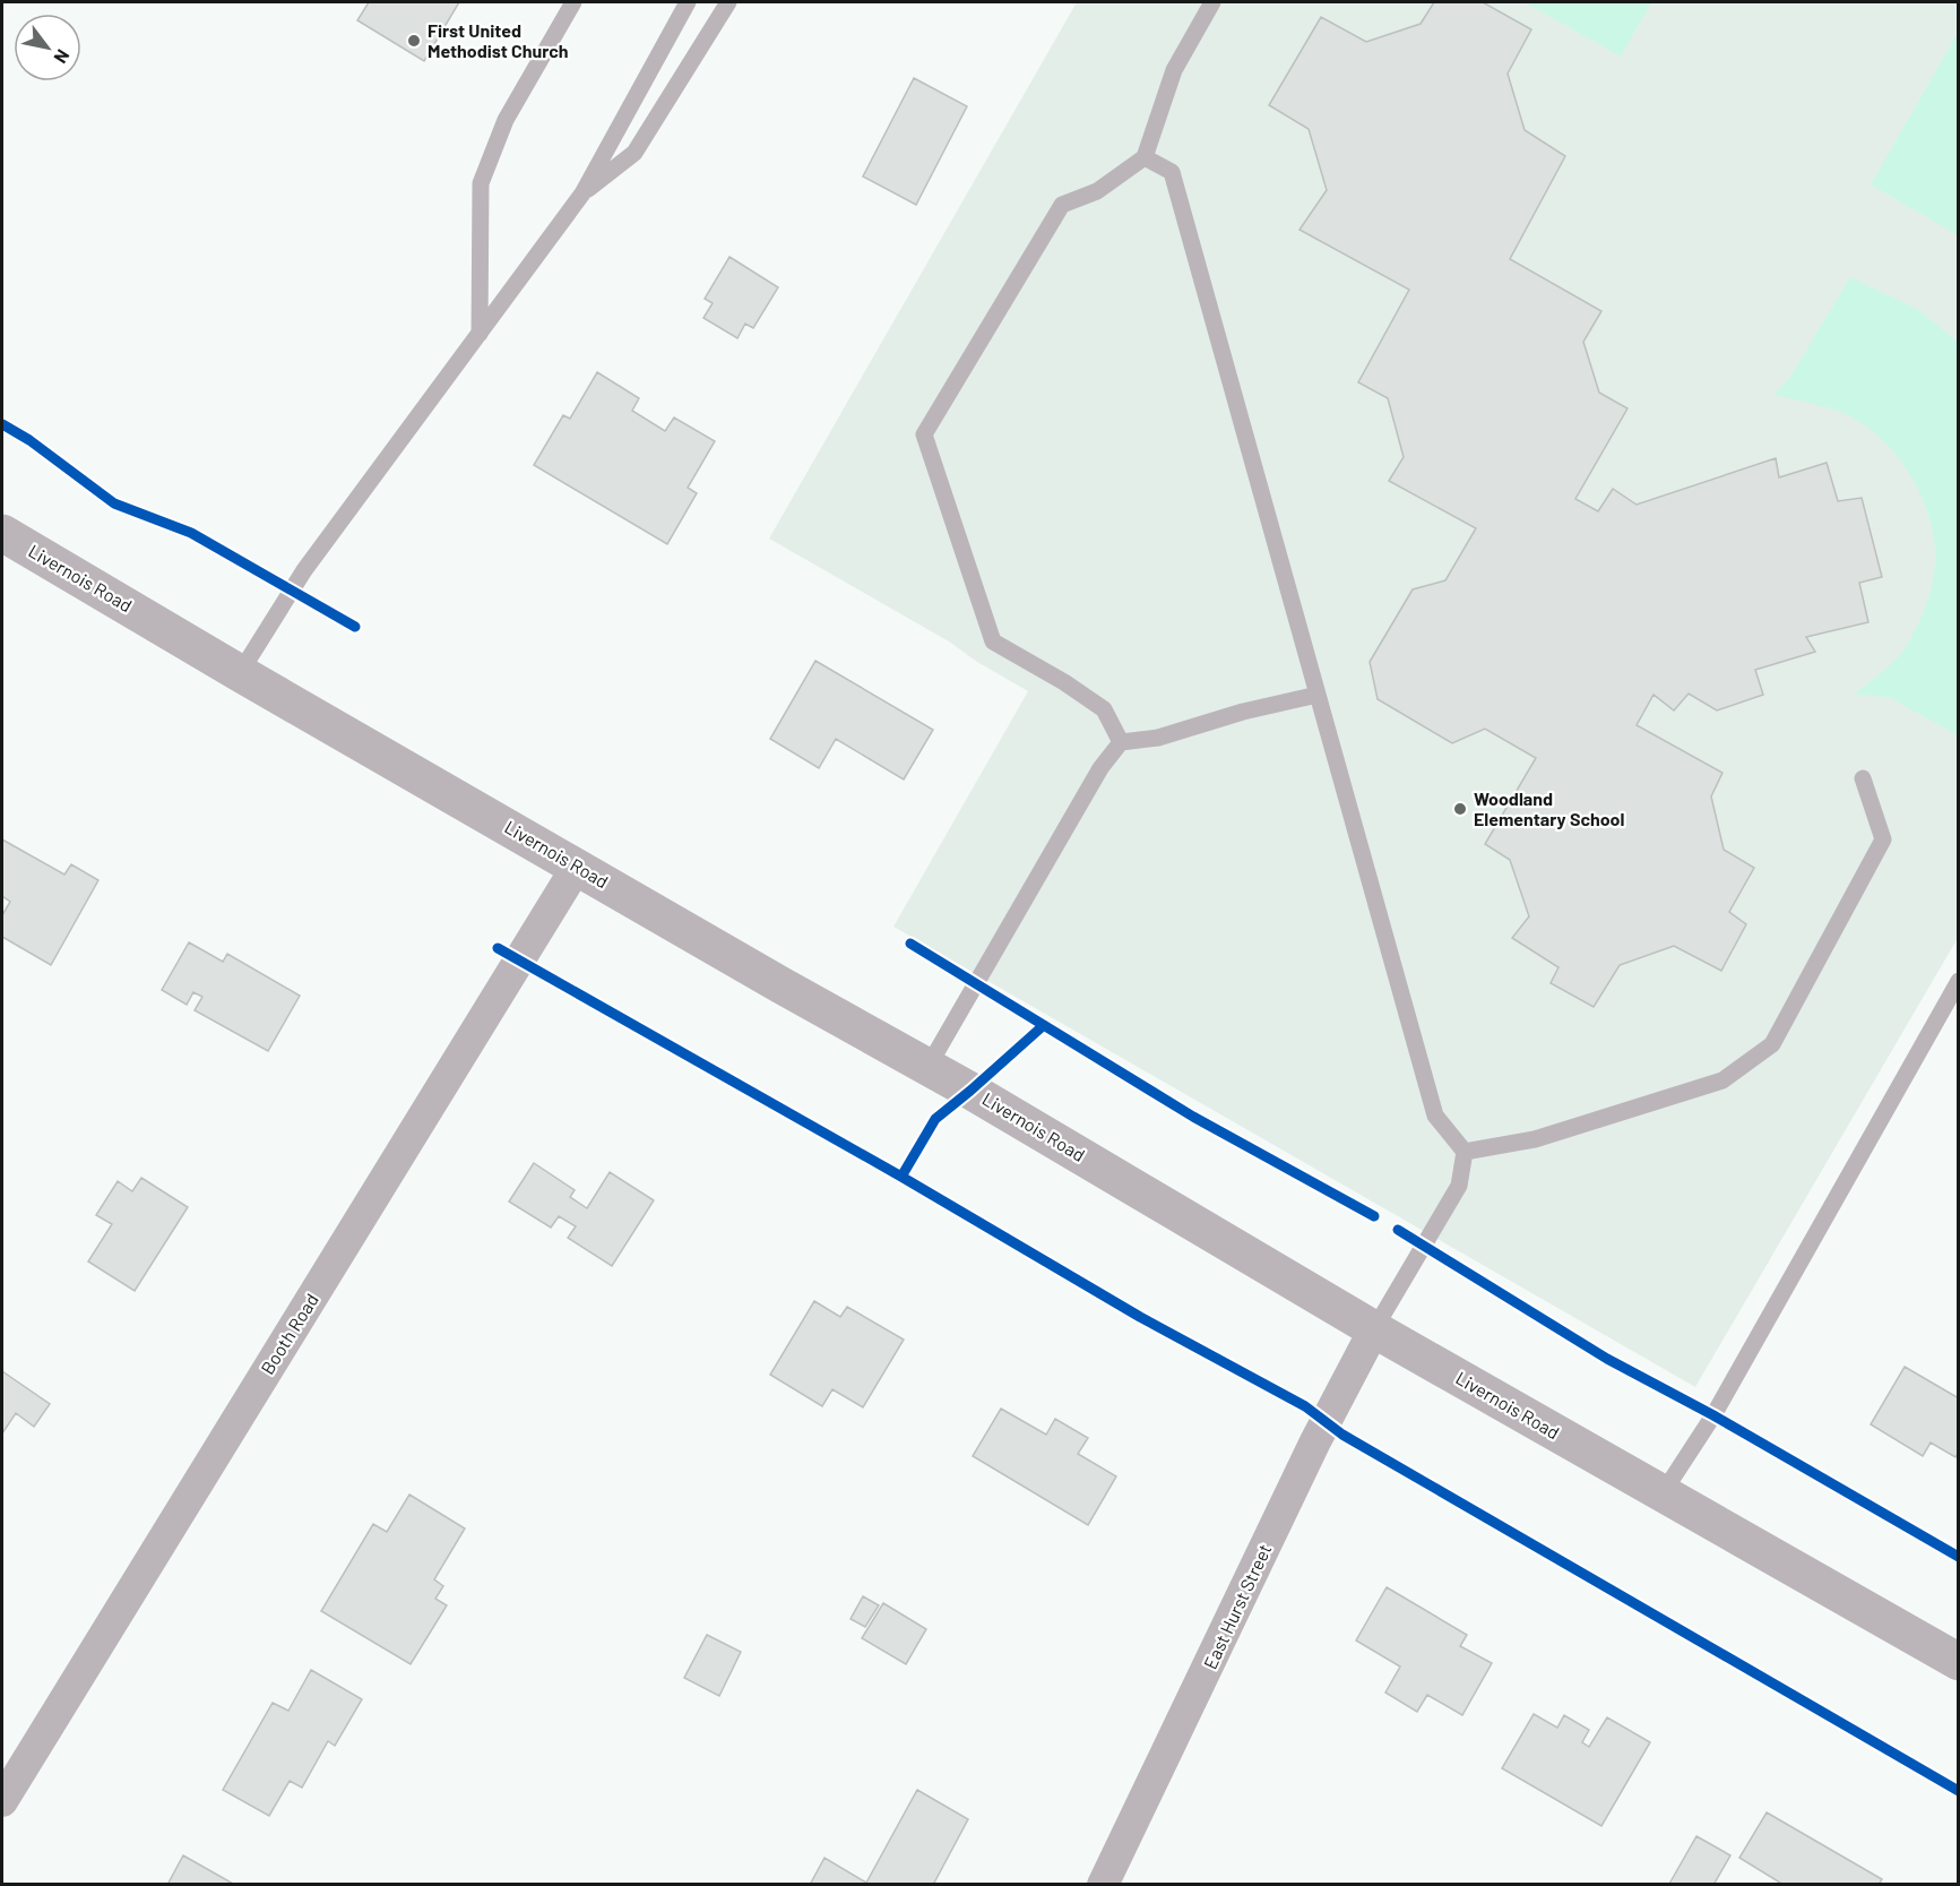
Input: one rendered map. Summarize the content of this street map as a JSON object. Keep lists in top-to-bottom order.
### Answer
{
  "streets": {
    "street": ["Livernois Road", "Booth Road", "East Hurst Street"]
  },
  "crossings": [
    ["Livernois Road", "Booth Road"],
    ["Livernois Road", "East Hurst Street"]
  ],
  "places": ["First United Methodist Church", "Woodland Elementary School"],
  "north": "bottom right"
}
